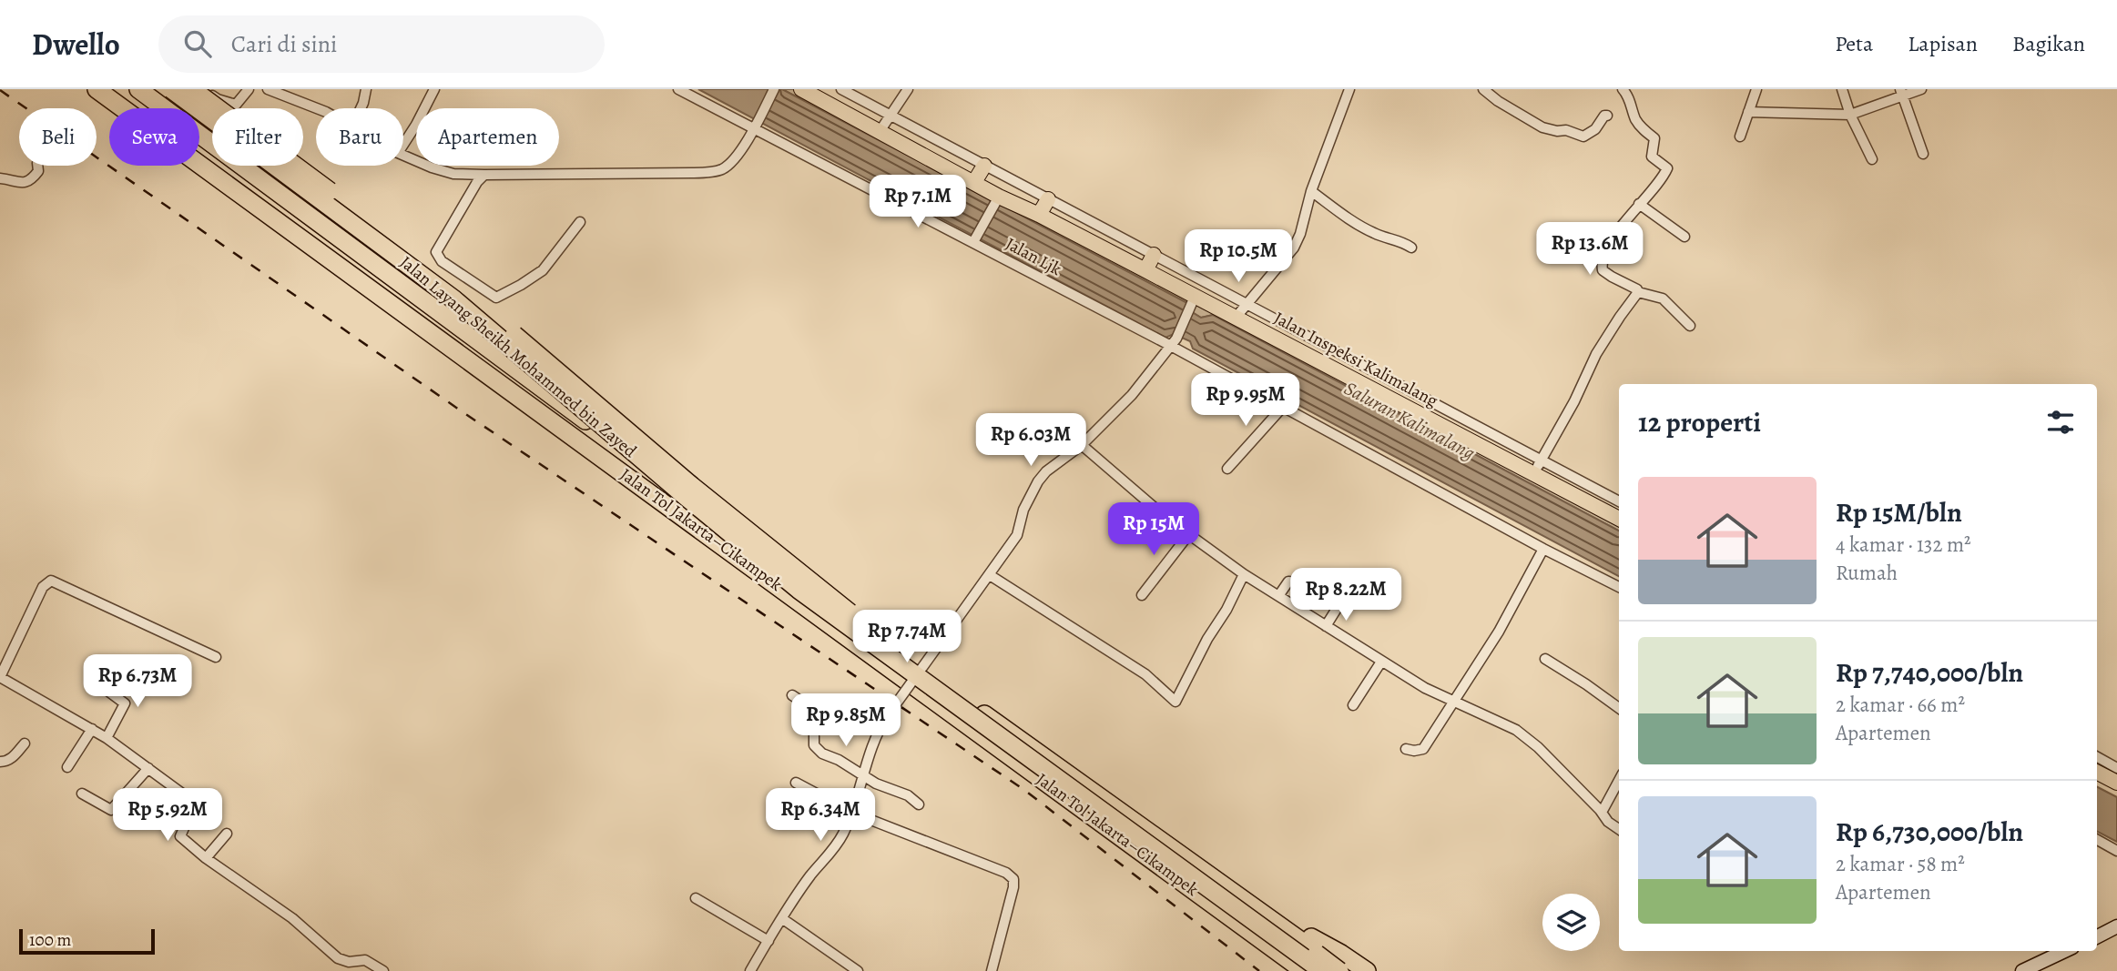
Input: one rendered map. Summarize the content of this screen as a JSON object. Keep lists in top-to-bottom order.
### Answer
{
  "streets": {
    "highway": ["Jalan Layang Sheikh Mohammed bin Zayed", "Jalan Tol Jakarta–Cikampek"],
    "main road": ["Jalan Inspeksi Kalimalang"],
    "street": ["Jalan Ljk"]
  },
  "crossings": [
    ["Jalan Layang Sheikh Mohammed bin Zayed", "Jalan Tol Jakarta–Cikampek"]
  ],
  "water": ["Saluran Kalimalang"],
  "scale_bar": "100 m",
  "page": {
    "header": "Dwello",
    "search": "Cari di sini",
    "nav": ["Peta", "Lapisan", "Bagikan"],
    "chip": [
      "Beli",
      "Sewa",
      "Filter",
      "Baru",
      "Apartemen"
    ],
    "price": [
      "Rp 7.1M",
      "Rp 13.6M",
      "Rp 10.5M",
      "Rp 9.95M",
      "Rp 6.03M",
      "Rp 15M",
      "Rp 8.22M",
      "Rp 7.74M",
      "Rp 6.73M",
      "Rp 9.85M",
      "Rp 5.92M",
      "Rp 6.34M"
    ],
    "heading": "12 properti",
    "list": [
      {
        "name": "Rp 15M/bln",
        "note": "4 kamar · 132 m² · Rumah"
      },
      {
        "name": "Rp 7,740,000/bln",
        "note": "2 kamar · 66 m² · Apartemen"
      },
      {
        "name": "Rp 6,730,000/bln",
        "note": "2 kamar · 58 m² · Apartemen"
      }
    ],
    "scale": "100 m"
  }
}
